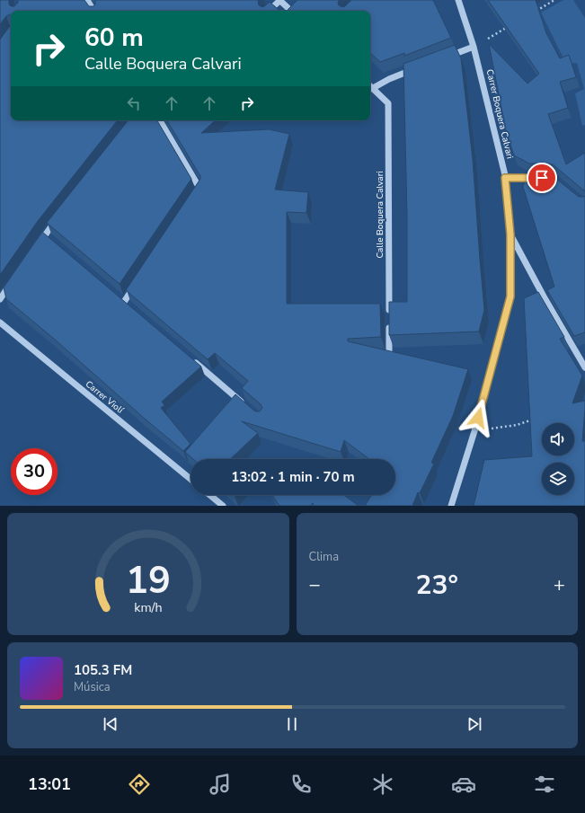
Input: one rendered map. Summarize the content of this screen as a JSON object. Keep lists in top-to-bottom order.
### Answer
{
  "streets": {
    "street": ["Carrer Boquera Calvari", "Calle Boquera Calvari", "Carrer Violí"]
  },
  "page": {
    "turn": ["60 m", "Calle Boquera Calvari"],
    "limit": "30",
    "trip": "13:02 · 1 min · 70 m",
    "tile": "Clima",
    "heat": ["−", "23°", "+"],
    "song": ["105.3 FM", "Música"],
    "tabs": "13:01",
    "gauge": ["19", "km/h"]
  }
}
